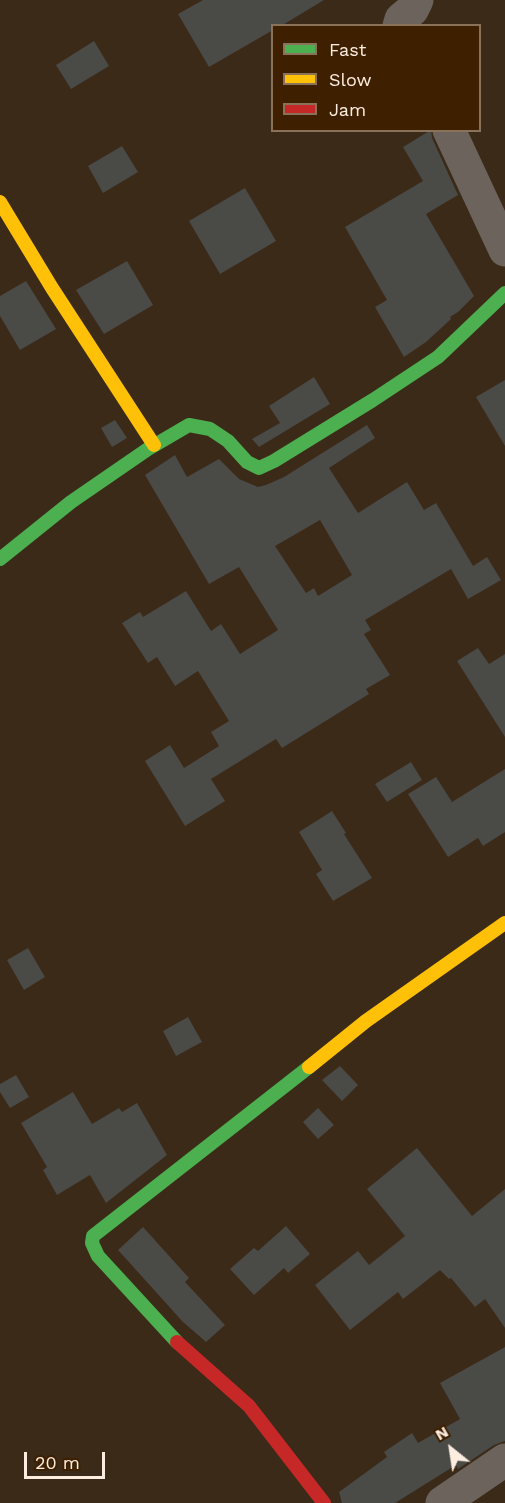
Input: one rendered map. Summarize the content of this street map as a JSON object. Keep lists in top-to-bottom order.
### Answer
{
  "legend": ["Fast", "Slow", "Jam"],
  "scale_bar": "20 m",
  "north": "top left"
}
